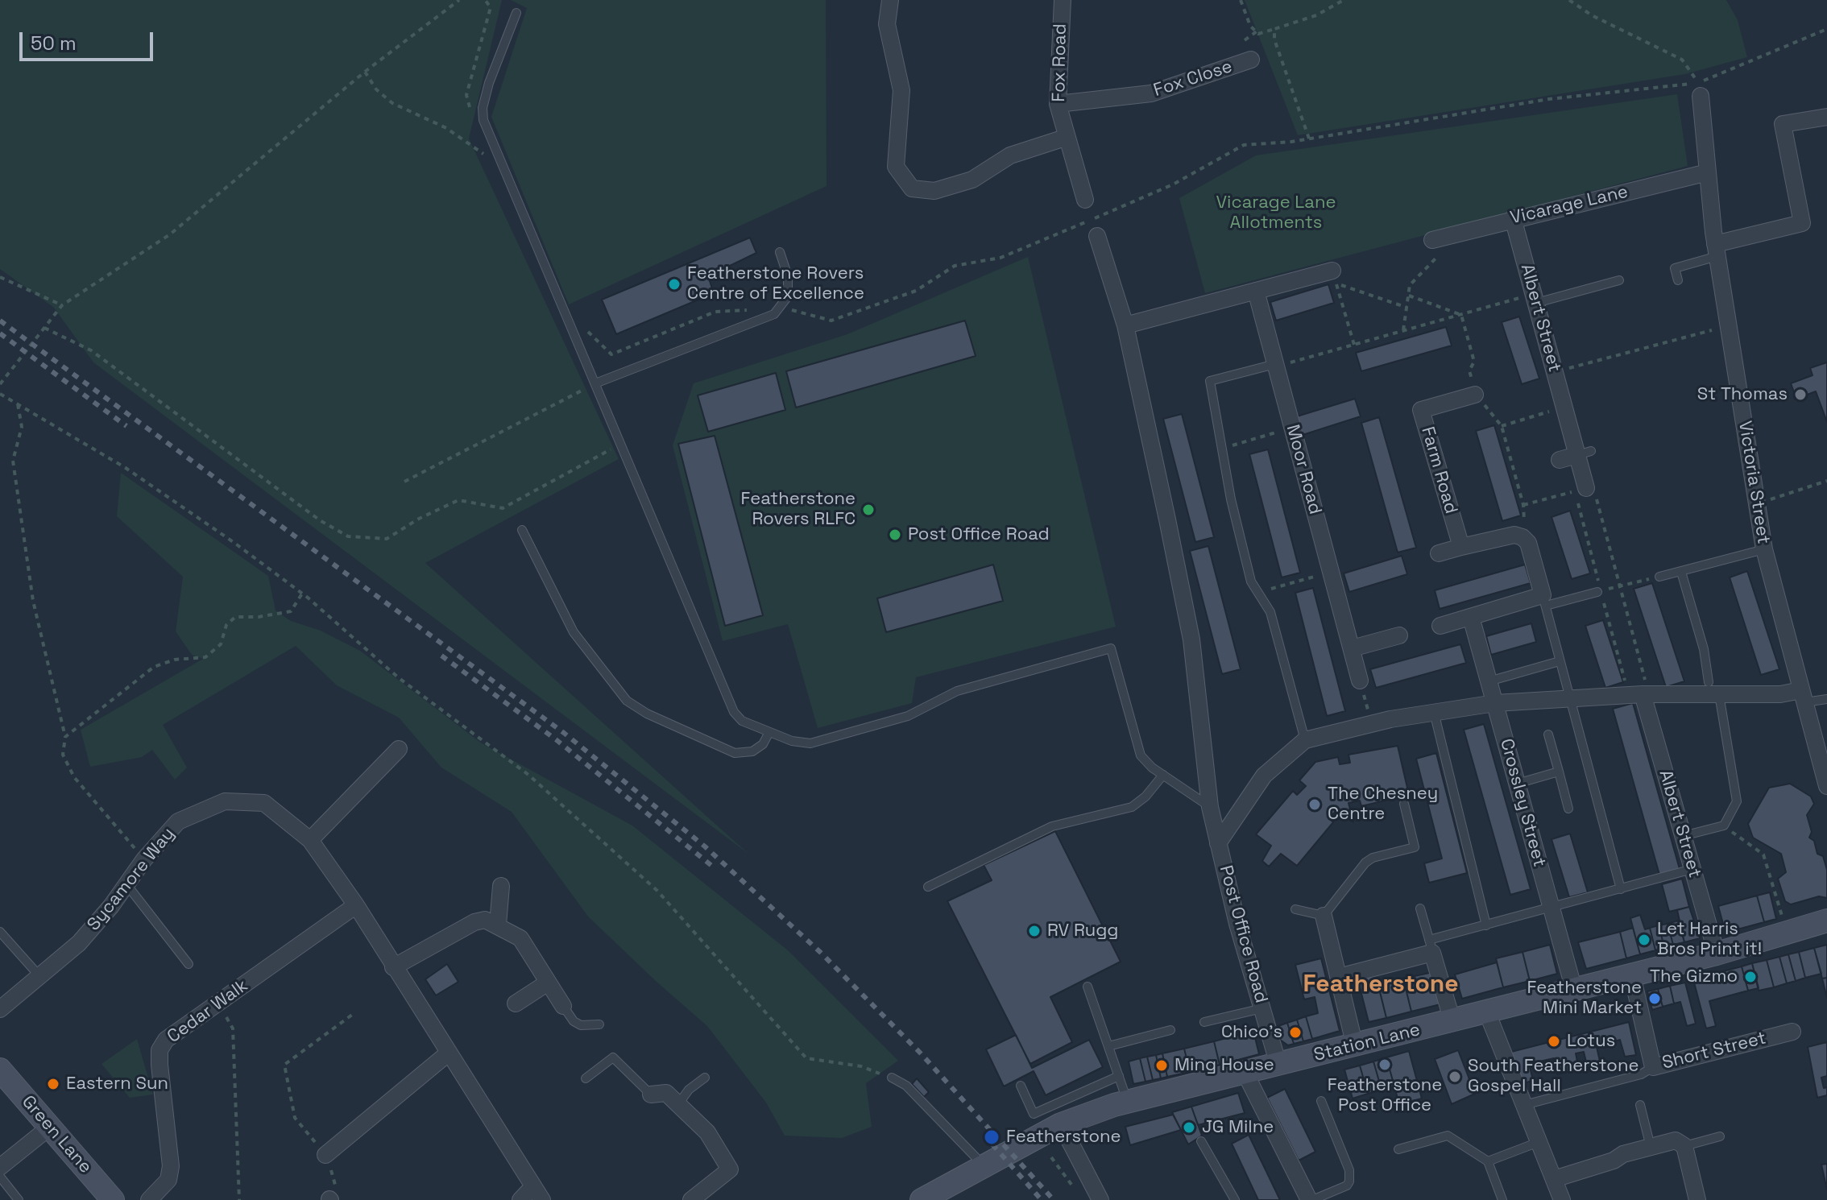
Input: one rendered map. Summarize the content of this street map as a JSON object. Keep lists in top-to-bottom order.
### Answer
{
  "streets": {
    "main road": ["Station Lane", "Green Lane"],
    "street": [
      "Fox Road",
      "Fox Close",
      "Vicarage Lane",
      "Albert Street",
      "Moor Road",
      "Farm Road",
      "Victoria Street",
      "Crossley Street",
      "Sycamore Way",
      "Post Office Road",
      "Cedar Walk",
      "Short Street"
    ]
  },
  "crossings": [
    ["Fox Road", "Fox Close"],
    ["Vicarage Lane", "Albert Street"],
    ["Vicarage Lane", "Victoria Street"],
    ["Albert Street", "Station Lane"],
    ["Crossley Street", "Station Lane"],
    ["Post Office Road", "Station Lane"],
    ["Station Lane", "Short Street"]
  ],
  "districts": ["Featherstone"],
  "parks": ["Vicarage Lane Allotments"],
  "places": [
    "Featherstone Rovers Centre of Excellence",
    "St Thomas",
    "Featherstone Rovers RLFC",
    "Post Office Road",
    "The Chesney Centre",
    "RV Rugg",
    "Let Harris Bros Print it!",
    "The Gizmo",
    "Featherstone Mini Market",
    "Chico's",
    "Lotus",
    "Featherstone Post Office",
    "Ming House",
    "South Featherstone Gospel Hall",
    "Eastern Sun",
    "JG Milne",
    "Featherstone"
  ],
  "scale_bar": "50 m"
}
